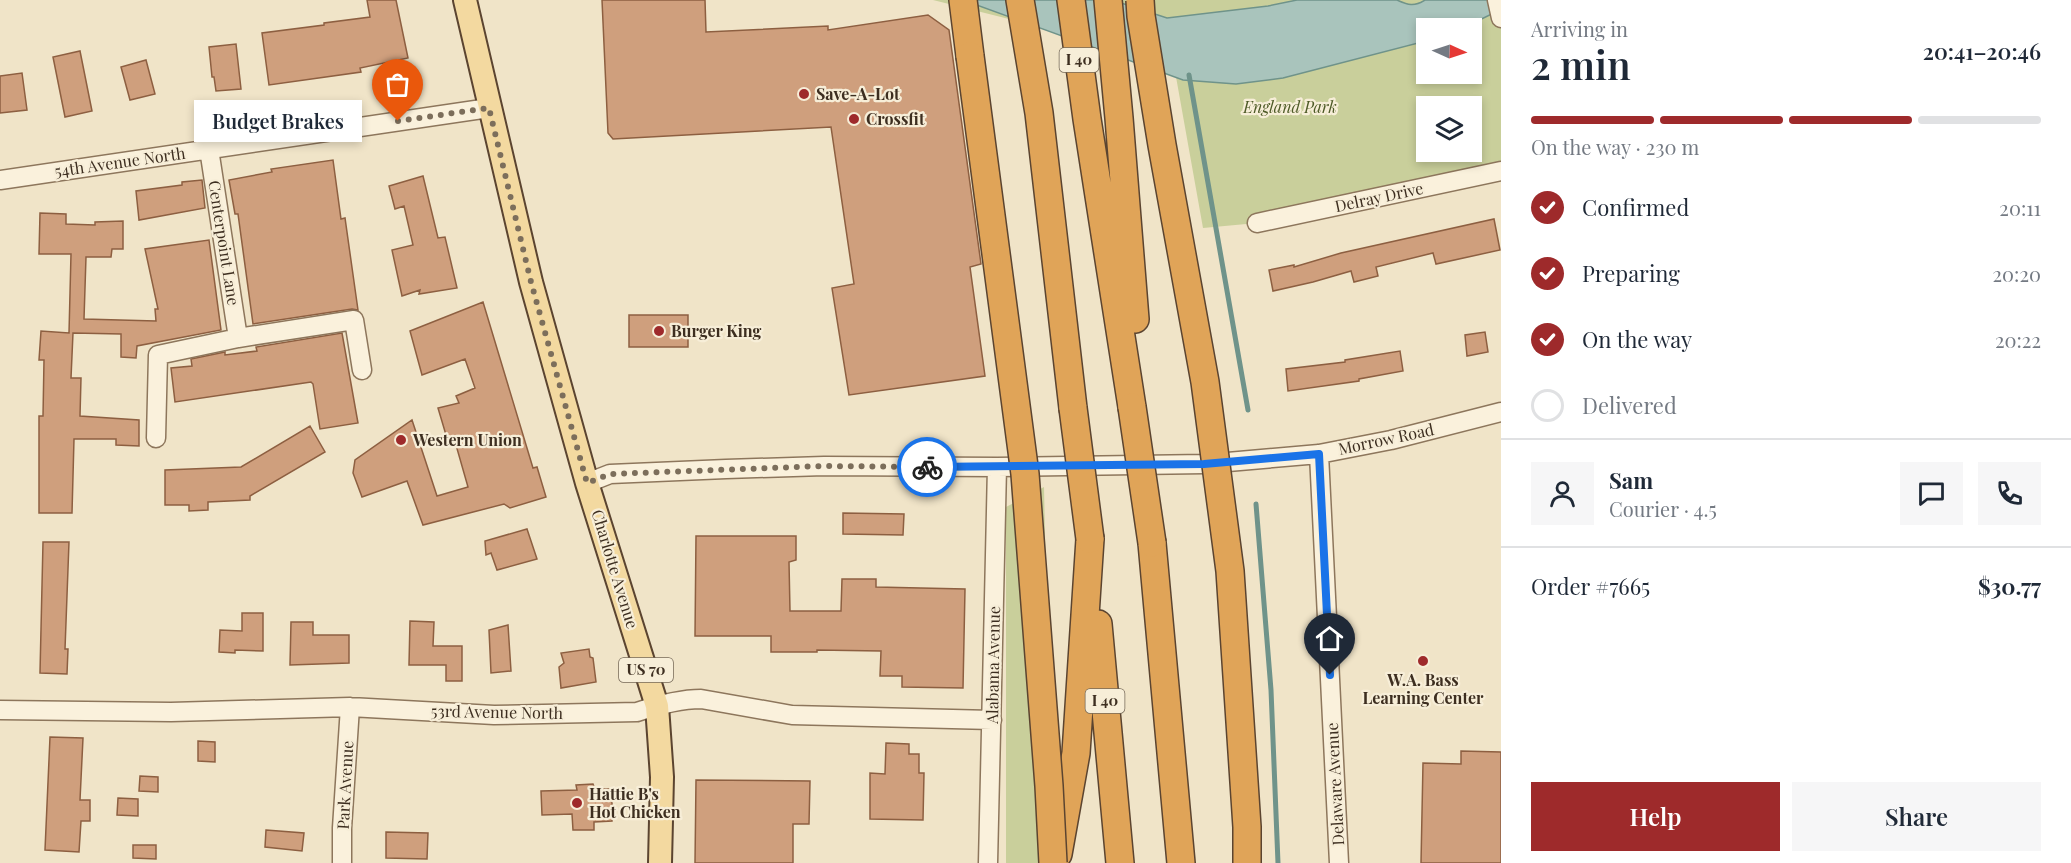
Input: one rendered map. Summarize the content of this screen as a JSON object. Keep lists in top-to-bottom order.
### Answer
{
  "streets": {
    "highway": ["I 40"],
    "main road": ["Charlotte Avenue", "US 70"],
    "street": [
      "54th Avenue North",
      "Delray Drive",
      "Centerpoint Lane",
      "Morrow Road",
      "Alabama Avenue",
      "53rd Avenue North",
      "Delaware Avenue",
      "Park Avenue"
    ]
  },
  "crossings": [
    ["54th Avenue North", "Centerpoint Lane"],
    ["54th Avenue North", "Charlotte Avenue"],
    ["Morrow Road", "Charlotte Avenue"],
    ["Morrow Road", "Alabama Avenue"],
    ["Morrow Road", "Delaware Avenue"],
    ["Charlotte Avenue", "53rd Avenue North"],
    ["Alabama Avenue", "53rd Avenue North"],
    ["53rd Avenue North", "Park Avenue"]
  ],
  "parks": ["England Park"],
  "places": [
    "Save-A-Lot",
    "Crossfit",
    "Budget Brakes",
    "Burger King",
    "Western Union",
    "W.A. Bass Learning Center",
    "Hattie B's Hot Chicken"
  ],
  "north": "right",
  "page": {
    "heading": ["2 min", "Arriving in", "20:41–20:46"],
    "panel": [
      "Sam",
      "Courier · 4.5",
      "Order #7665",
      "$30.77"
    ],
    "bubble": "Budget Brakes",
    "bar": "On the way · 230 m",
    "list": [
      ["Confirmed", "20:11"],
      ["Preparing", "20:20"],
      ["On the way", "20:22"],
      "Delivered"
    ],
    "buttons": ["Help", "Share"]
  }
}
